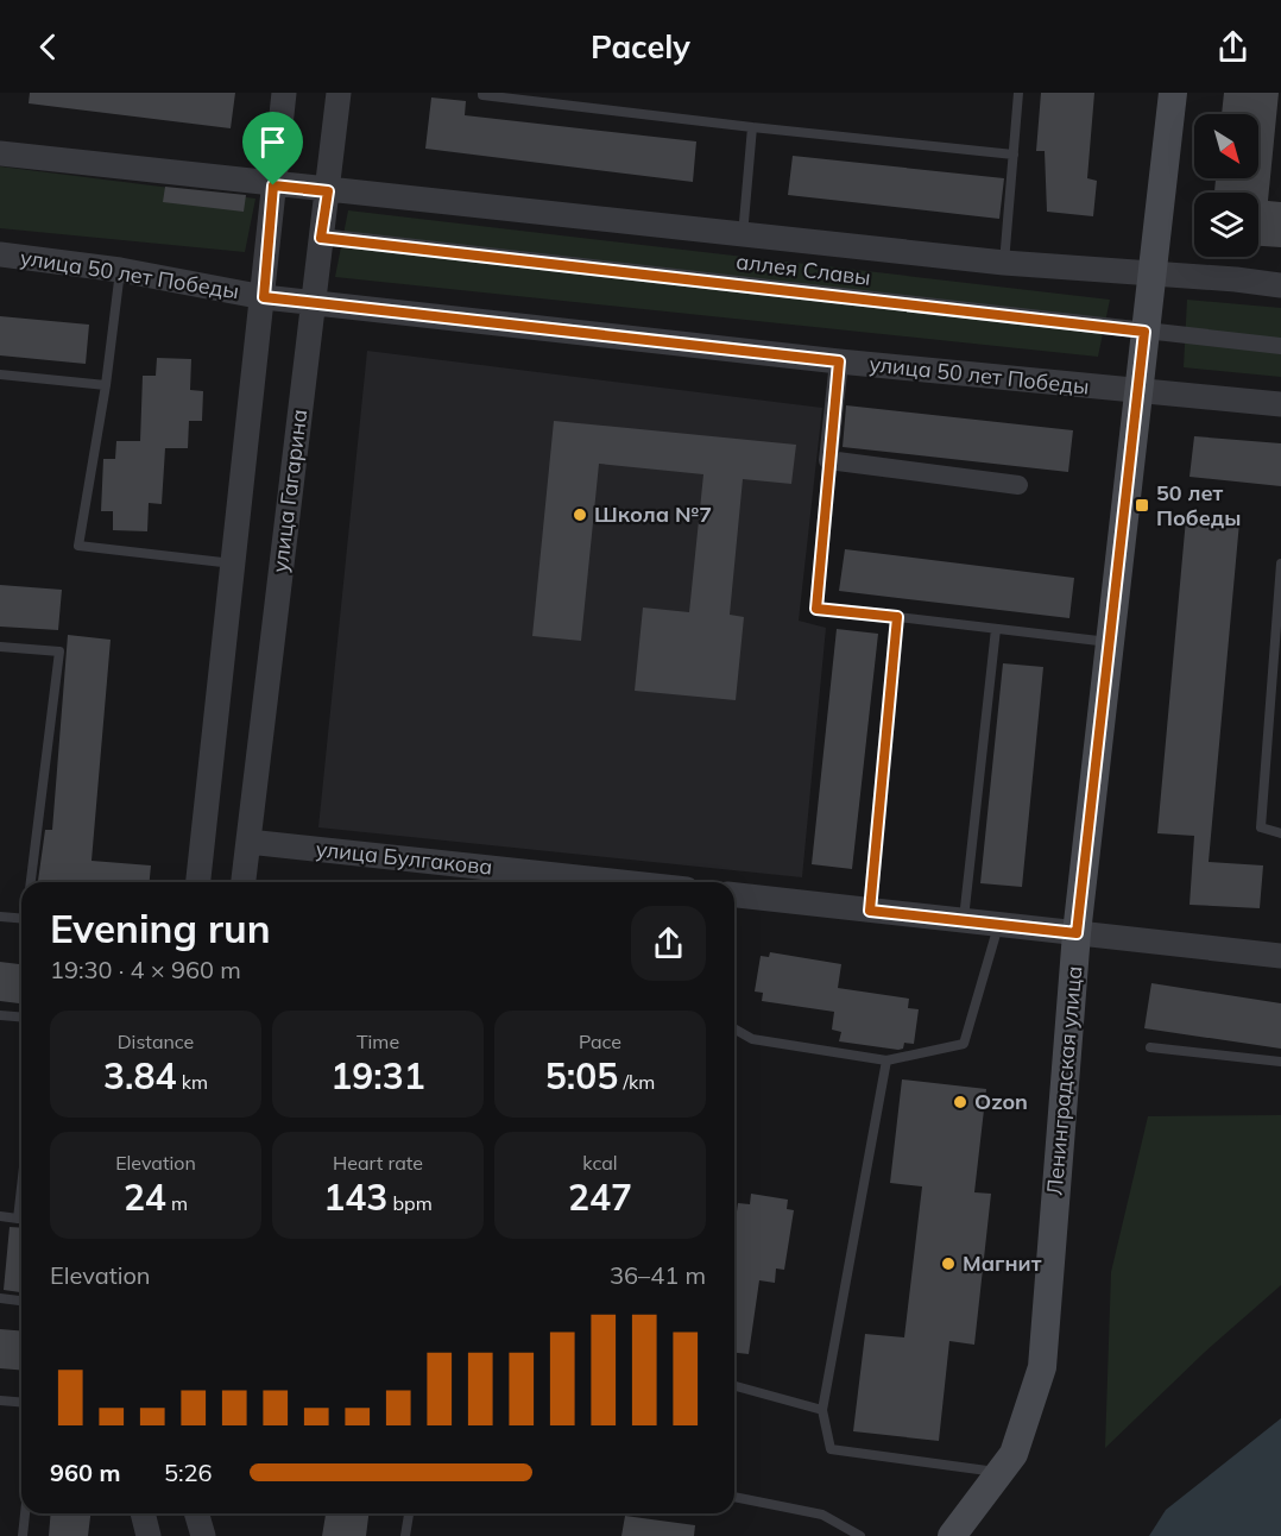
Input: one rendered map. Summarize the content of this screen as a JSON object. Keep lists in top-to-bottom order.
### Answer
{
  "streets": {
    "main road": ["Ленинградская улица"],
    "street": [
      "аллея Славы",
      "улица 50 лет Победы",
      "улица Гагарина",
      "улица Булгакова"
    ]
  },
  "crossings": [
    ["аллея Славы", "улица Гагарина"],
    ["аллея Славы", "Ленинградская улица"],
    ["улица 50 лет Победы", "улица Гагарина"],
    ["улица 50 лет Победы", "Ленинградская улица"],
    ["улица Гагарина", "улица Булгакова"]
  ],
  "places": {
    "transit": ["50 лет Победы"],
    "other": ["Школа №7", "Ozon", "Магнит"]
  },
  "north": "bottom right",
  "page": {
    "header": "Pacely",
    "heading": ["Evening run", "19:30 · 4 × 960 m"],
    "stats": [
      ["Distance", "3.84 km"],
      ["Time", "19:31"],
      ["Pace", "5:05 /km"],
      ["Elevation", "24 m"],
      ["Heart rate", "143 bpm"],
      ["kcal", "247"]
    ],
    "chart": ["Elevation", "36–41 m"],
    "list": [
      {
        "name": "960 m",
        "note": "5:26"
      }
    ]
  }
}
